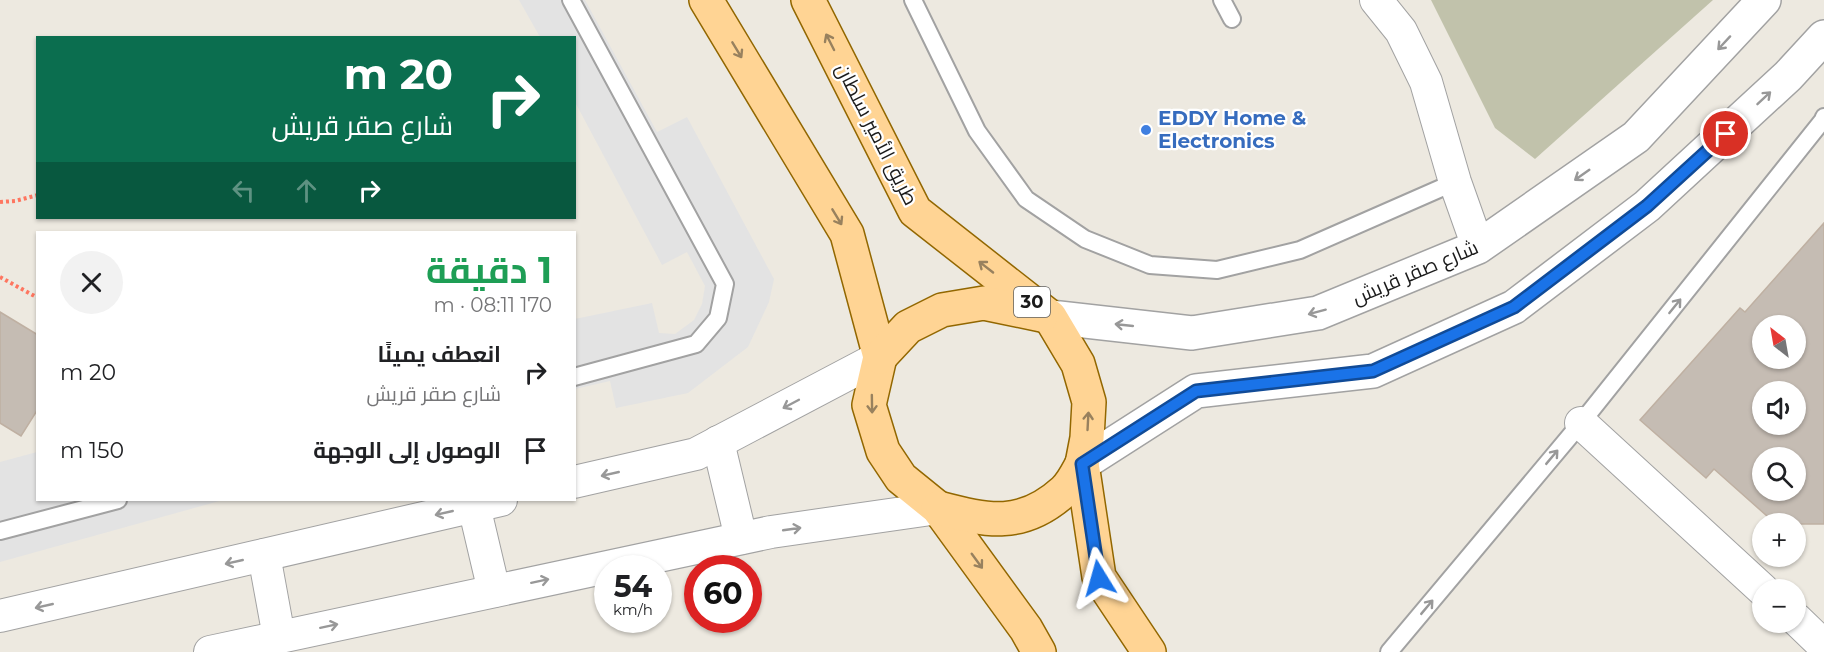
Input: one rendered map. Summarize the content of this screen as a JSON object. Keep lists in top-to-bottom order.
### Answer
{
  "streets": {
    "main road": ["طريق الأمير سلطان", "30"],
    "street": ["شارع صقر قريش"]
  },
  "crossings": [
    ["طريق الأمير سلطان", "شارع صقر قريش"]
  ],
  "places": ["EDDY Home & Electronics"],
  "north": "top left",
  "page": {
    "turn": ["20 m", "شارع صقر قريش"],
    "heading": ["1 دقيقة", "170 m · 08:11"],
    "map_buttons": ["+", "−"],
    "list": [
      {
        "name": "انعطف يمينًا",
        "note": "شارع صقر قريش",
        "value": "20 m"
      },
      {
        "name": "الوصول إلى الوجهة",
        "value": "150 m"
      }
    ],
    "speed": "54 km/h",
    "limit": "60"
  }
}
